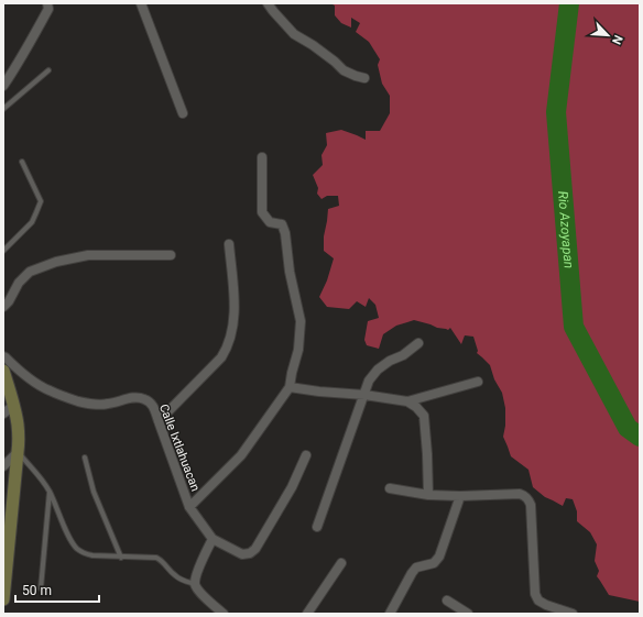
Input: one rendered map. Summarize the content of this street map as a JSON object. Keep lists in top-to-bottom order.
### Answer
{
  "streets": {
    "street": ["Calle Ixtlahuacan"]
  },
  "water": ["Rio Azoyapan"],
  "scale_bar": "50 m",
  "north": "bottom right"
}
